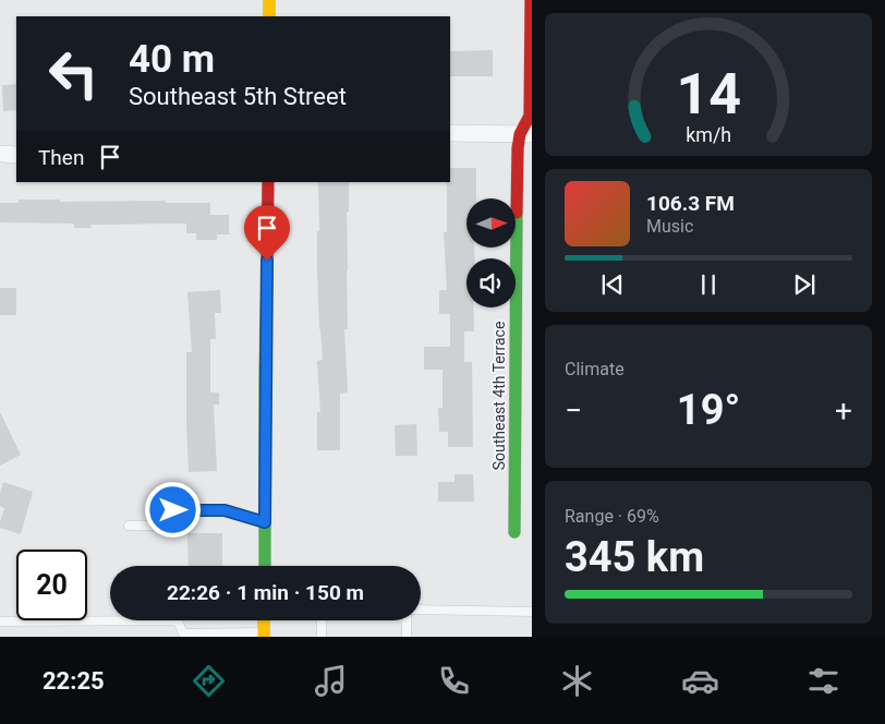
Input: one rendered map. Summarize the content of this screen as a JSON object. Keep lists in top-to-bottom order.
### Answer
{
  "streets": {
    "street": ["Southeast 4th Terrace"]
  },
  "north": "right",
  "page": {
    "turn": ["40 m", "Southeast 5th Street"],
    "then": "Then",
    "song": ["106.3 FM", "Music"],
    "tile": [
      "Climate",
      ["Range · 69%", "345 km"]
    ],
    "heat": ["−", "19°", "+"],
    "limit": "20",
    "trip": "22:26 · 1 min · 150 m",
    "tabs": "22:25",
    "gauge": ["14", "km/h"]
  }
}
